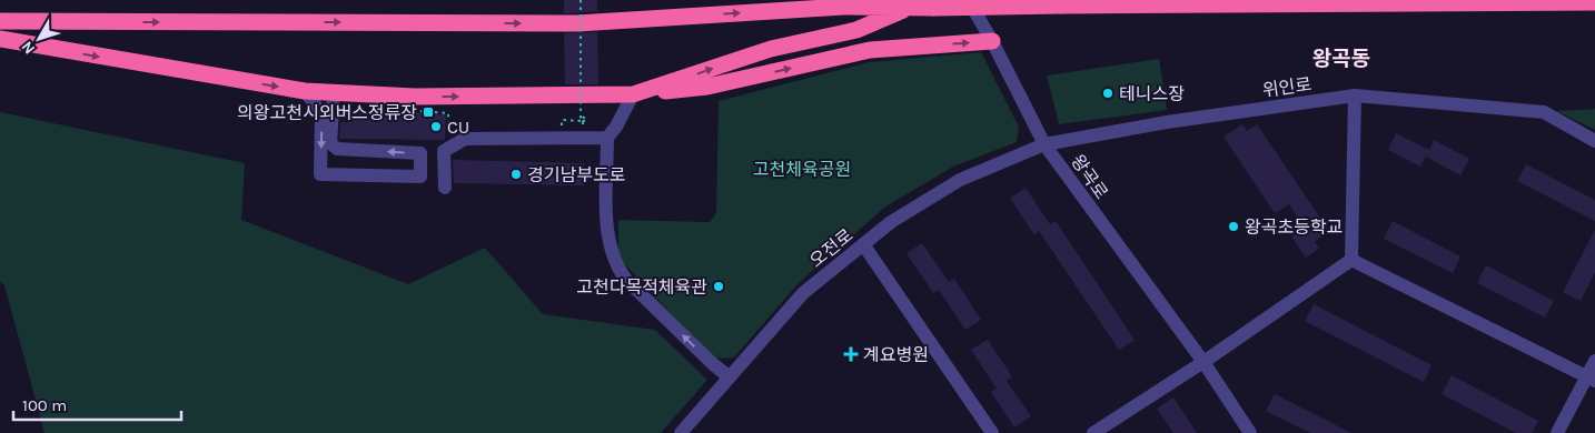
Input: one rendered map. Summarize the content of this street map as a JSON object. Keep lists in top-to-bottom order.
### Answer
{
  "streets": {
    "street": ["위인로", "왕곡로", "오전로"]
  },
  "crossings": [
    ["위인로", "왕곡로"],
    ["위인로", "오전로"],
    ["왕곡로", "오전로"]
  ],
  "districts": ["왕곡동"],
  "parks": ["고천체육공원"],
  "places": {
    "other": [
      "테니스장",
      "CU",
      "경기남부도로",
      "왕곡초등학교",
      "고천다목적체육관"
    ],
    "transit": ["의왕고천시외버스정류장"],
    "health": ["계요병원"]
  },
  "scale_bar": "100 m",
  "north": "bottom left"
}
